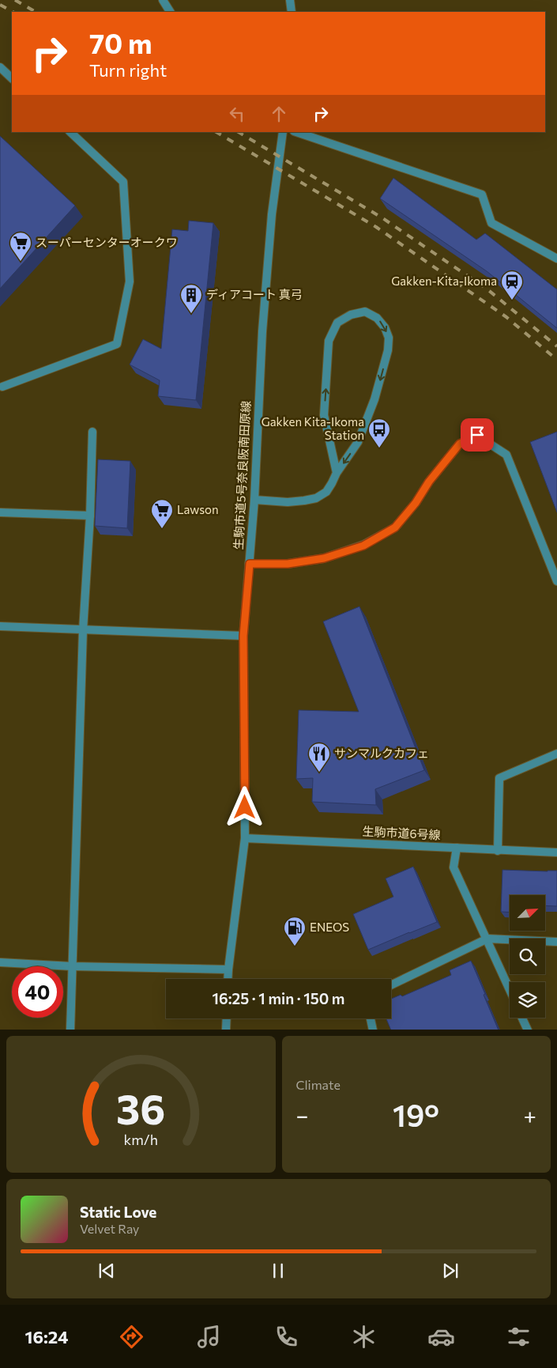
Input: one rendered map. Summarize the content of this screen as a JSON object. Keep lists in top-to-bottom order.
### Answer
{
  "streets": {
    "street": ["生駒市道5号奈良阪南田原線", "生駒市道6号線"]
  },
  "crossings": [
    ["生駒市道5号奈良阪南田原線", "生駒市道6号線"]
  ],
  "places": {
    "supermarket": ["スーパーセンターオークワ", "Lawson"],
    "station": ["Gakken-Kita-Ikoma"],
    "building": ["ディアコート 真弓"],
    "bus stop": ["Gakken Kita-Ikoma Station"],
    "restaurant": ["サンマルクカフェ"],
    "fuel station": ["ENEOS"]
  },
  "north": "top right",
  "page": {
    "turn": ["70 m", "Turn right"],
    "limit": "40",
    "trip": "16:25 · 1 min · 150 m",
    "tile": "Climate",
    "heat": ["−", "19°", "+"],
    "song": ["Static Love", "Velvet Ray"],
    "tabs": "16:24",
    "gauge": ["36", "km/h"]
  }
}
